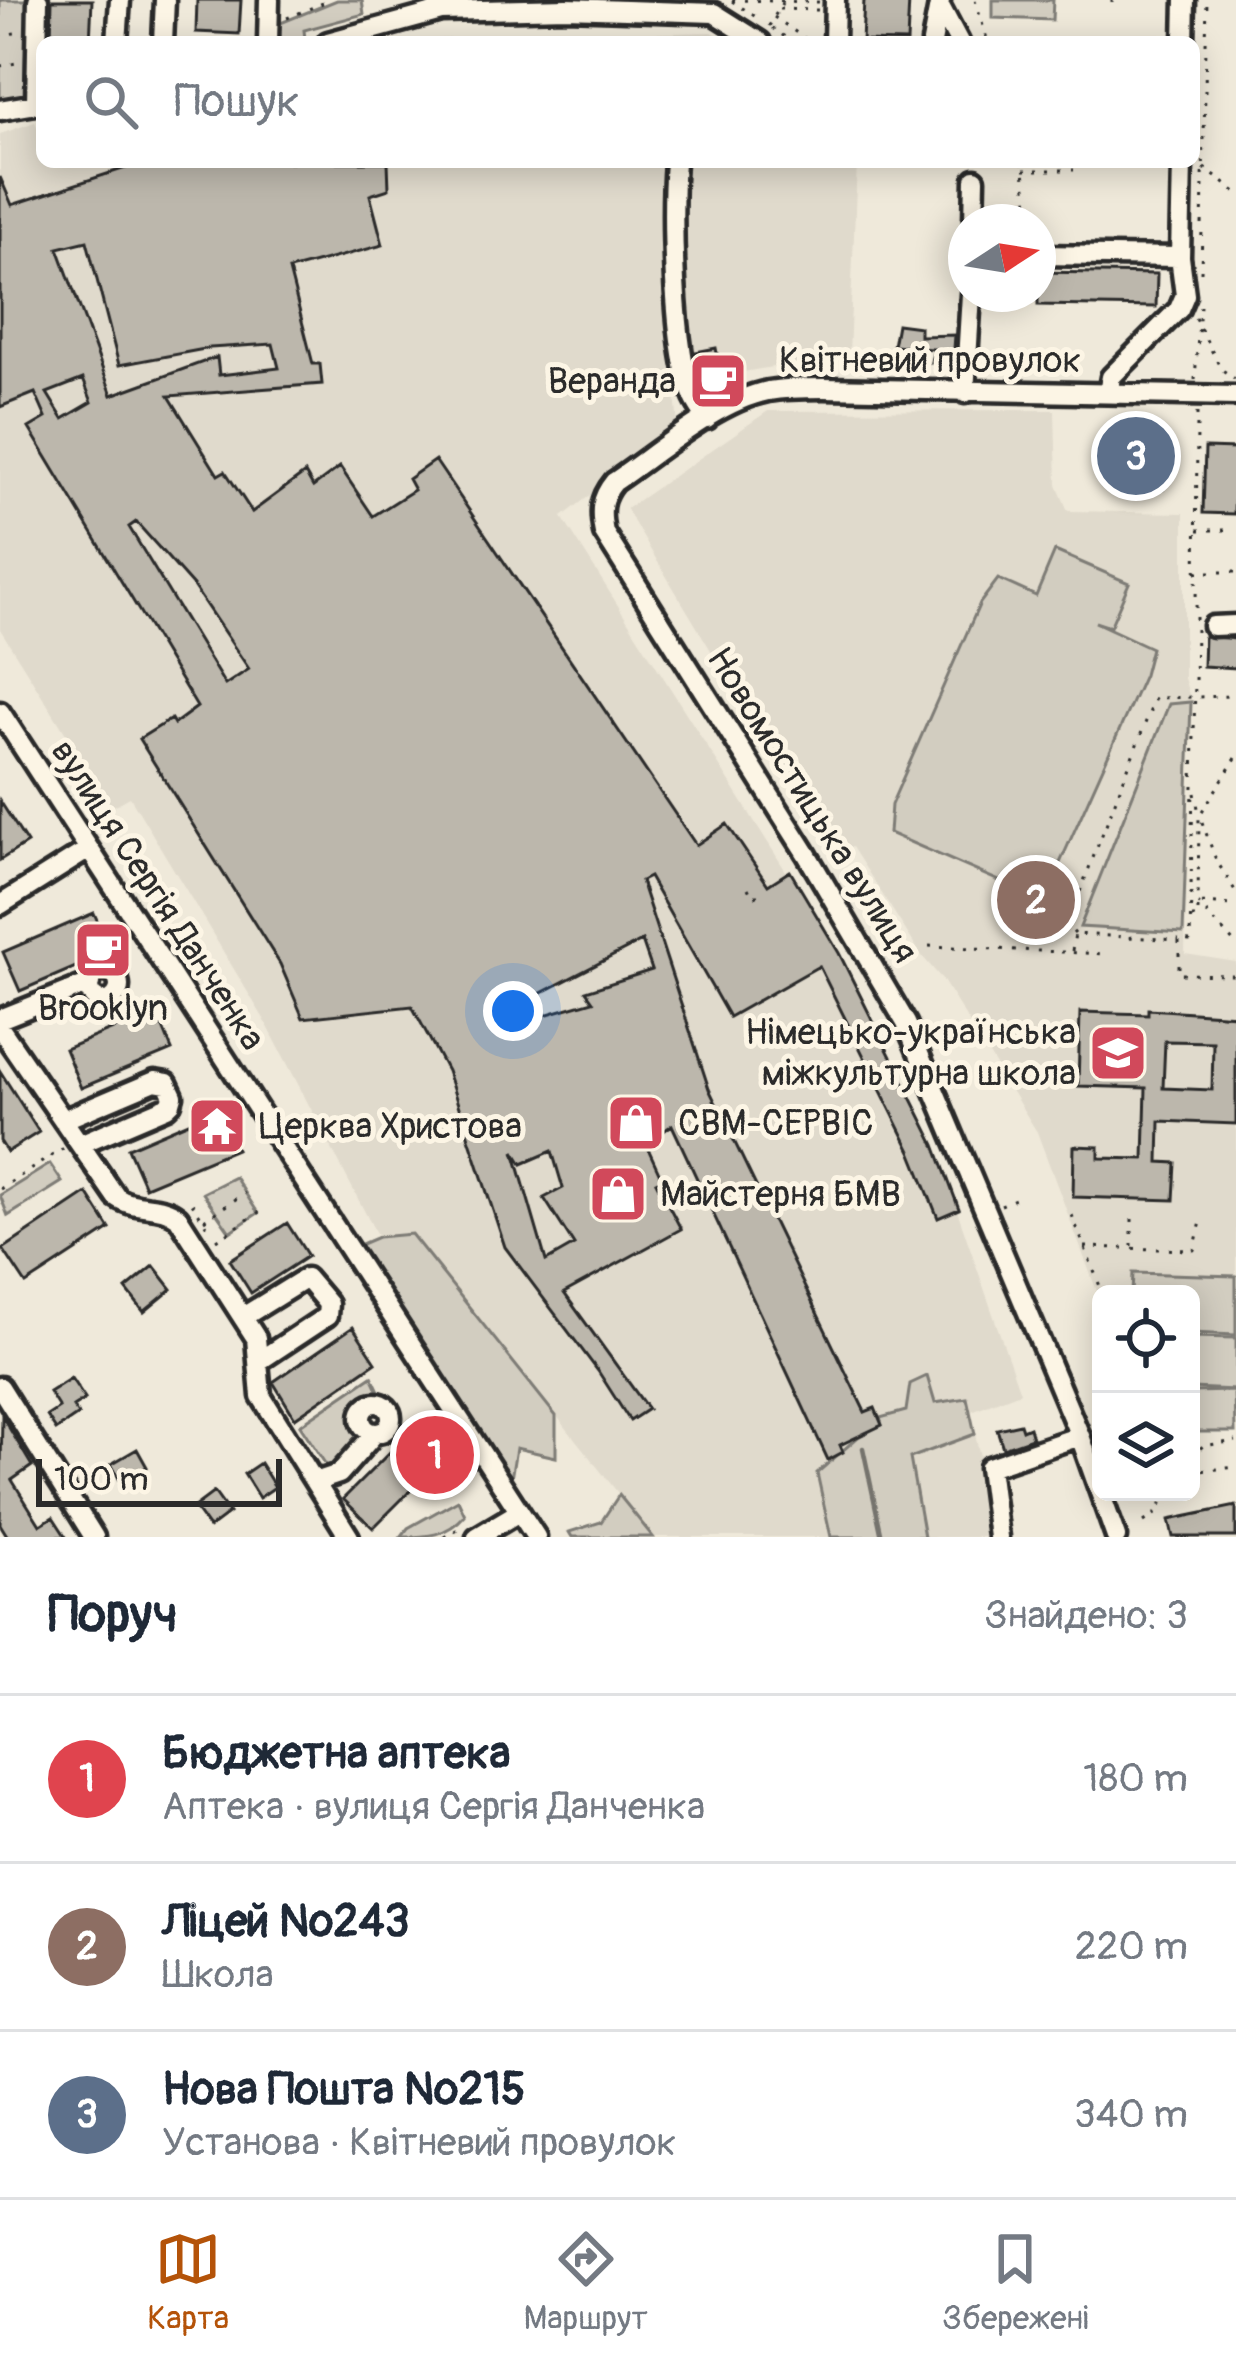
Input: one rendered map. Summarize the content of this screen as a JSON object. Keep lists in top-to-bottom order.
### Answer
{
  "streets": {
    "street": ["Квітневий провулок", "Новомостицька вулиця", "вулиця Сергія Данченка"]
  },
  "crossings": [
    ["Квітневий провулок", "Новомостицька вулиця"]
  ],
  "places": {
    "cafe": ["Веранда", "Brooklyn"],
    "school or university": ["Німецько-українська міжкультурна школа"],
    "shop": ["СВМ-СЕРВІС", "Майстерня БМВ"],
    "temple": ["Церква Христова"]
  },
  "scale_bar": "100 m",
  "north": "right",
  "page": {
    "search": "Пошук",
    "pins": ["3", "2", "1"],
    "scale": "100 m",
    "heading": ["Поруч", "Знайдено: 3"],
    "list": [
      {
        "mark": "1",
        "name": "Бюджетна аптека",
        "note": "Аптека · вулиця Сергія Данченка",
        "value": "180 m"
      },
      {
        "mark": "2",
        "name": "Ліцей №243",
        "note": "Школа",
        "value": "220 m"
      },
      {
        "mark": "3",
        "name": "Нова Пошта №215",
        "note": "Установа · Квітневий провулок",
        "value": "340 m"
      }
    ],
    "nav": ["Карта", "Маршрут", "Збережені"]
  }
}
